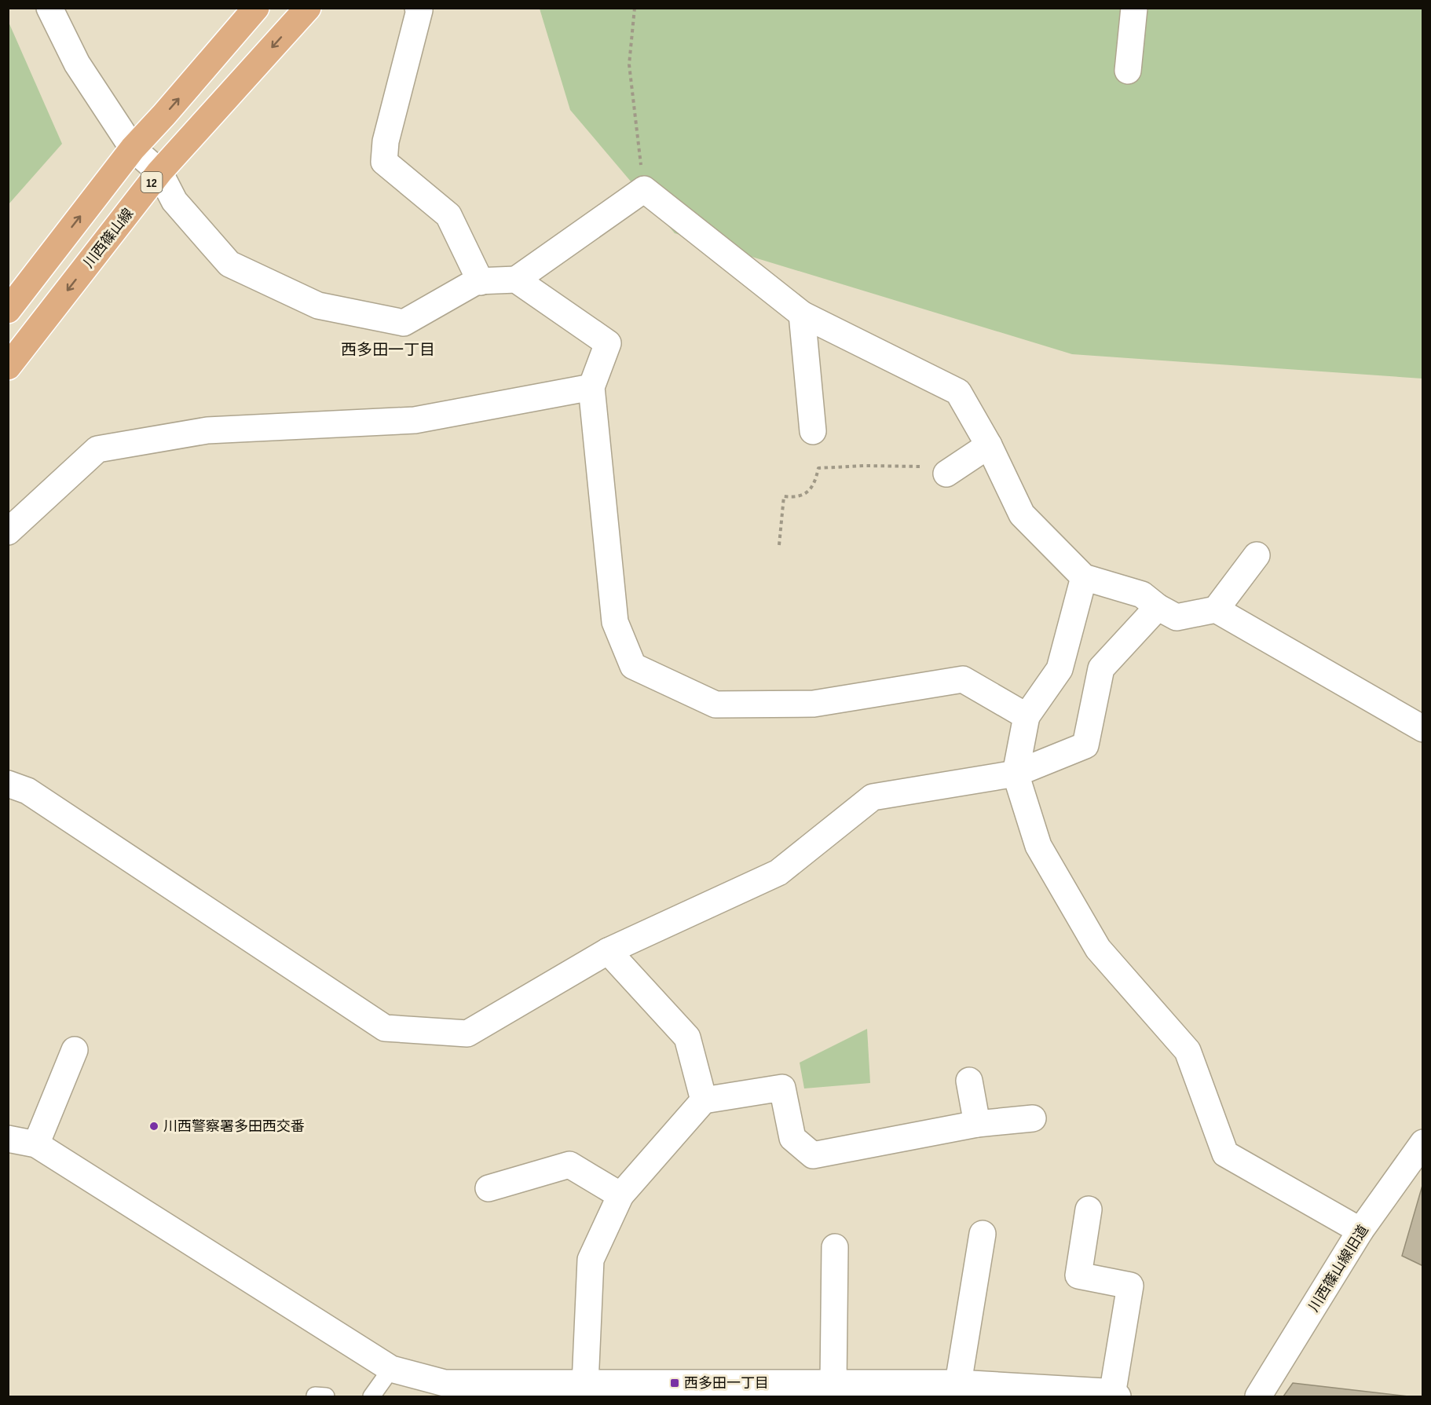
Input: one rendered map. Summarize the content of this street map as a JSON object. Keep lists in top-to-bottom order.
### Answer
{
  "streets": {
    "main road": ["12", "川西篠山線"],
    "street": ["川西篠山線旧道"]
  },
  "districts": ["西多田一丁目"],
  "places": {
    "other": ["川西警察署多田西交番"],
    "transit": ["西多田一丁目"]
  }
}
